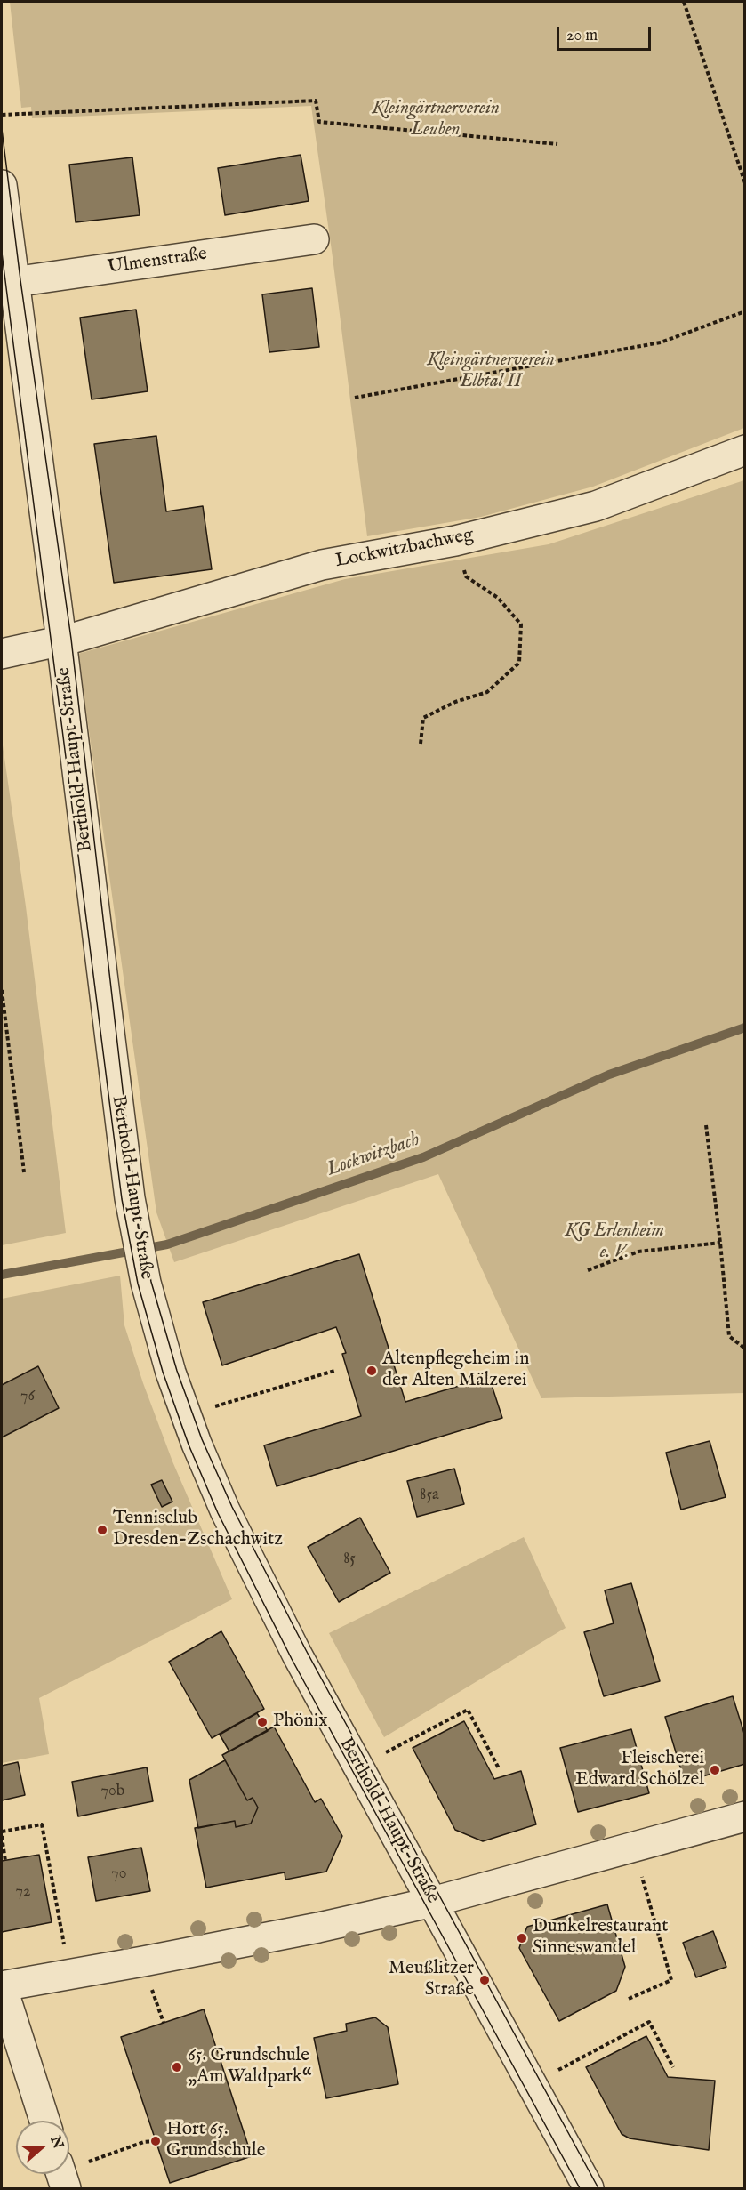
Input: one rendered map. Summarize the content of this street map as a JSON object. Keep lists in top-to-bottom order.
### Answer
{
  "streets": {
    "street": ["Ulmenstraße", "Lockwitzbachweg", "Berthold-Haupt-Straße"]
  },
  "crossings": [
    ["Ulmenstraße", "Berthold-Haupt-Straße"],
    ["Lockwitzbachweg", "Berthold-Haupt-Straße"]
  ],
  "water": ["Lockwitzbach"],
  "parks": ["Kleingärtnerverein Leuben", "Kleingärtnerverein Elbtal II", "KG Erlenheim e. V."],
  "places": [
    "Altenpflegeheim in der Alten Mälzerei",
    "Tennisclub Dresden-Zschachwitz",
    "Phönix",
    "Fleischerei Edward Schölzel",
    "Dunkelrestaurant Sinneswandel",
    "Meußlitzer Straße",
    "65. Grundschule „Am Waldpark“",
    "Hort 65. Grundschule"
  ],
  "house_numbers": [
    "76",
    "85a",
    "85",
    "70b",
    "70",
    "72"
  ],
  "scale_bar": "20 m",
  "north": "right"
}
